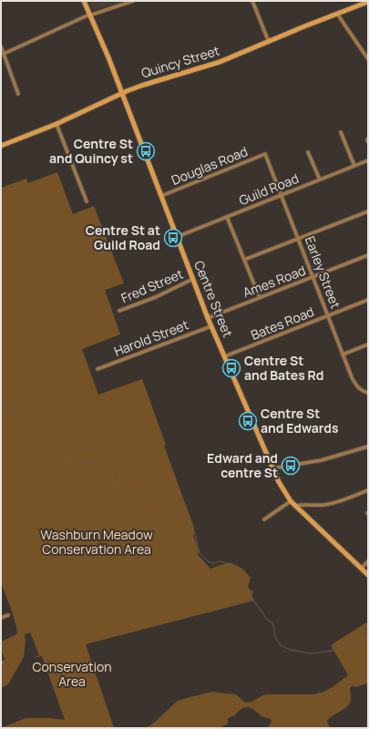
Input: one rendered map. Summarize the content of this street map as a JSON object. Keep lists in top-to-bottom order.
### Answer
{
  "streets": {
    "main road": ["Quincy Street", "Centre Street"],
    "street": [
      "Douglas Road",
      "Guild Road",
      "Earley Street",
      "Ames Road",
      "Fred Street",
      "Bates Road",
      "Harold Street"
    ]
  },
  "crossings": [
    ["Quincy Street", "Centre Street"],
    ["Douglas Road", "Earley Street"],
    ["Douglas Road", "Centre Street"],
    ["Guild Road", "Earley Street"],
    ["Guild Road", "Centre Street"],
    ["Earley Street", "Ames Road"],
    ["Earley Street", "Bates Road"],
    ["Ames Road", "Centre Street"],
    ["Fred Street", "Centre Street"],
    ["Centre Street", "Bates Road"],
    ["Centre Street", "Harold Street"]
  ],
  "parks": ["Washburn Meadow Conservation Area", "Conservation Area"],
  "places": {
    "bus stop": [
      "Centre St and Quincy st",
      "Centre St at Guild Road",
      "Centre St and Bates Rd",
      "Centre St and Edwards",
      "Edward and centre St"
    ]
  }
}
